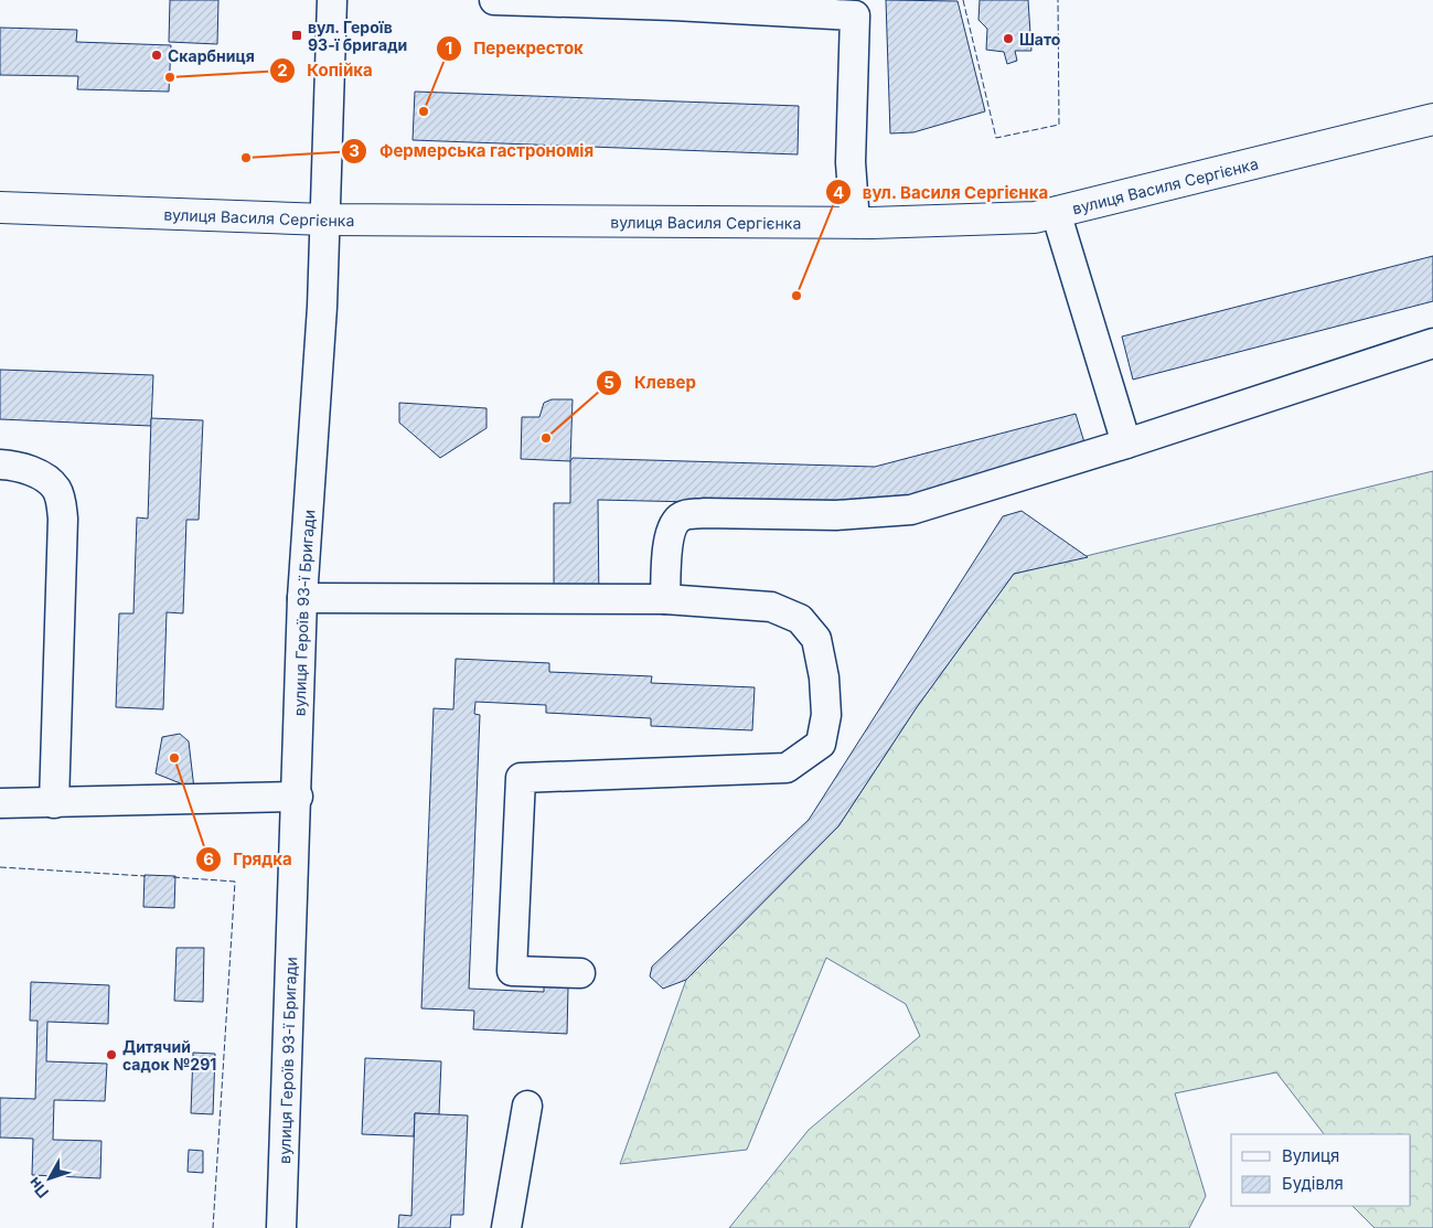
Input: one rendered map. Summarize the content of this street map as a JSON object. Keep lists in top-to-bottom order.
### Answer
{
  "streets": {
    "main road": ["вулиця Василя Сергієнка"],
    "street": ["вулиця Героїв 93-ї Бригади"]
  },
  "crossings": [
    ["вулиця Василя Сергієнка", "вулиця Героїв 93-ї Бригади"]
  ],
  "places": {
    "transit": ["вул. Героїв 93-ї бригади"],
    "other": [
      "Шато",
      "Скарбниця",
      "Копійка",
      "Перекресток",
      "Фермерська гастрономія",
      "вул. Василя Сергієнка",
      "Клевер",
      "Грядка",
      "Дитячий садок №291"
    ]
  },
  "legend": ["Вулиця", "Будівля"],
  "north": "bottom left"
}
